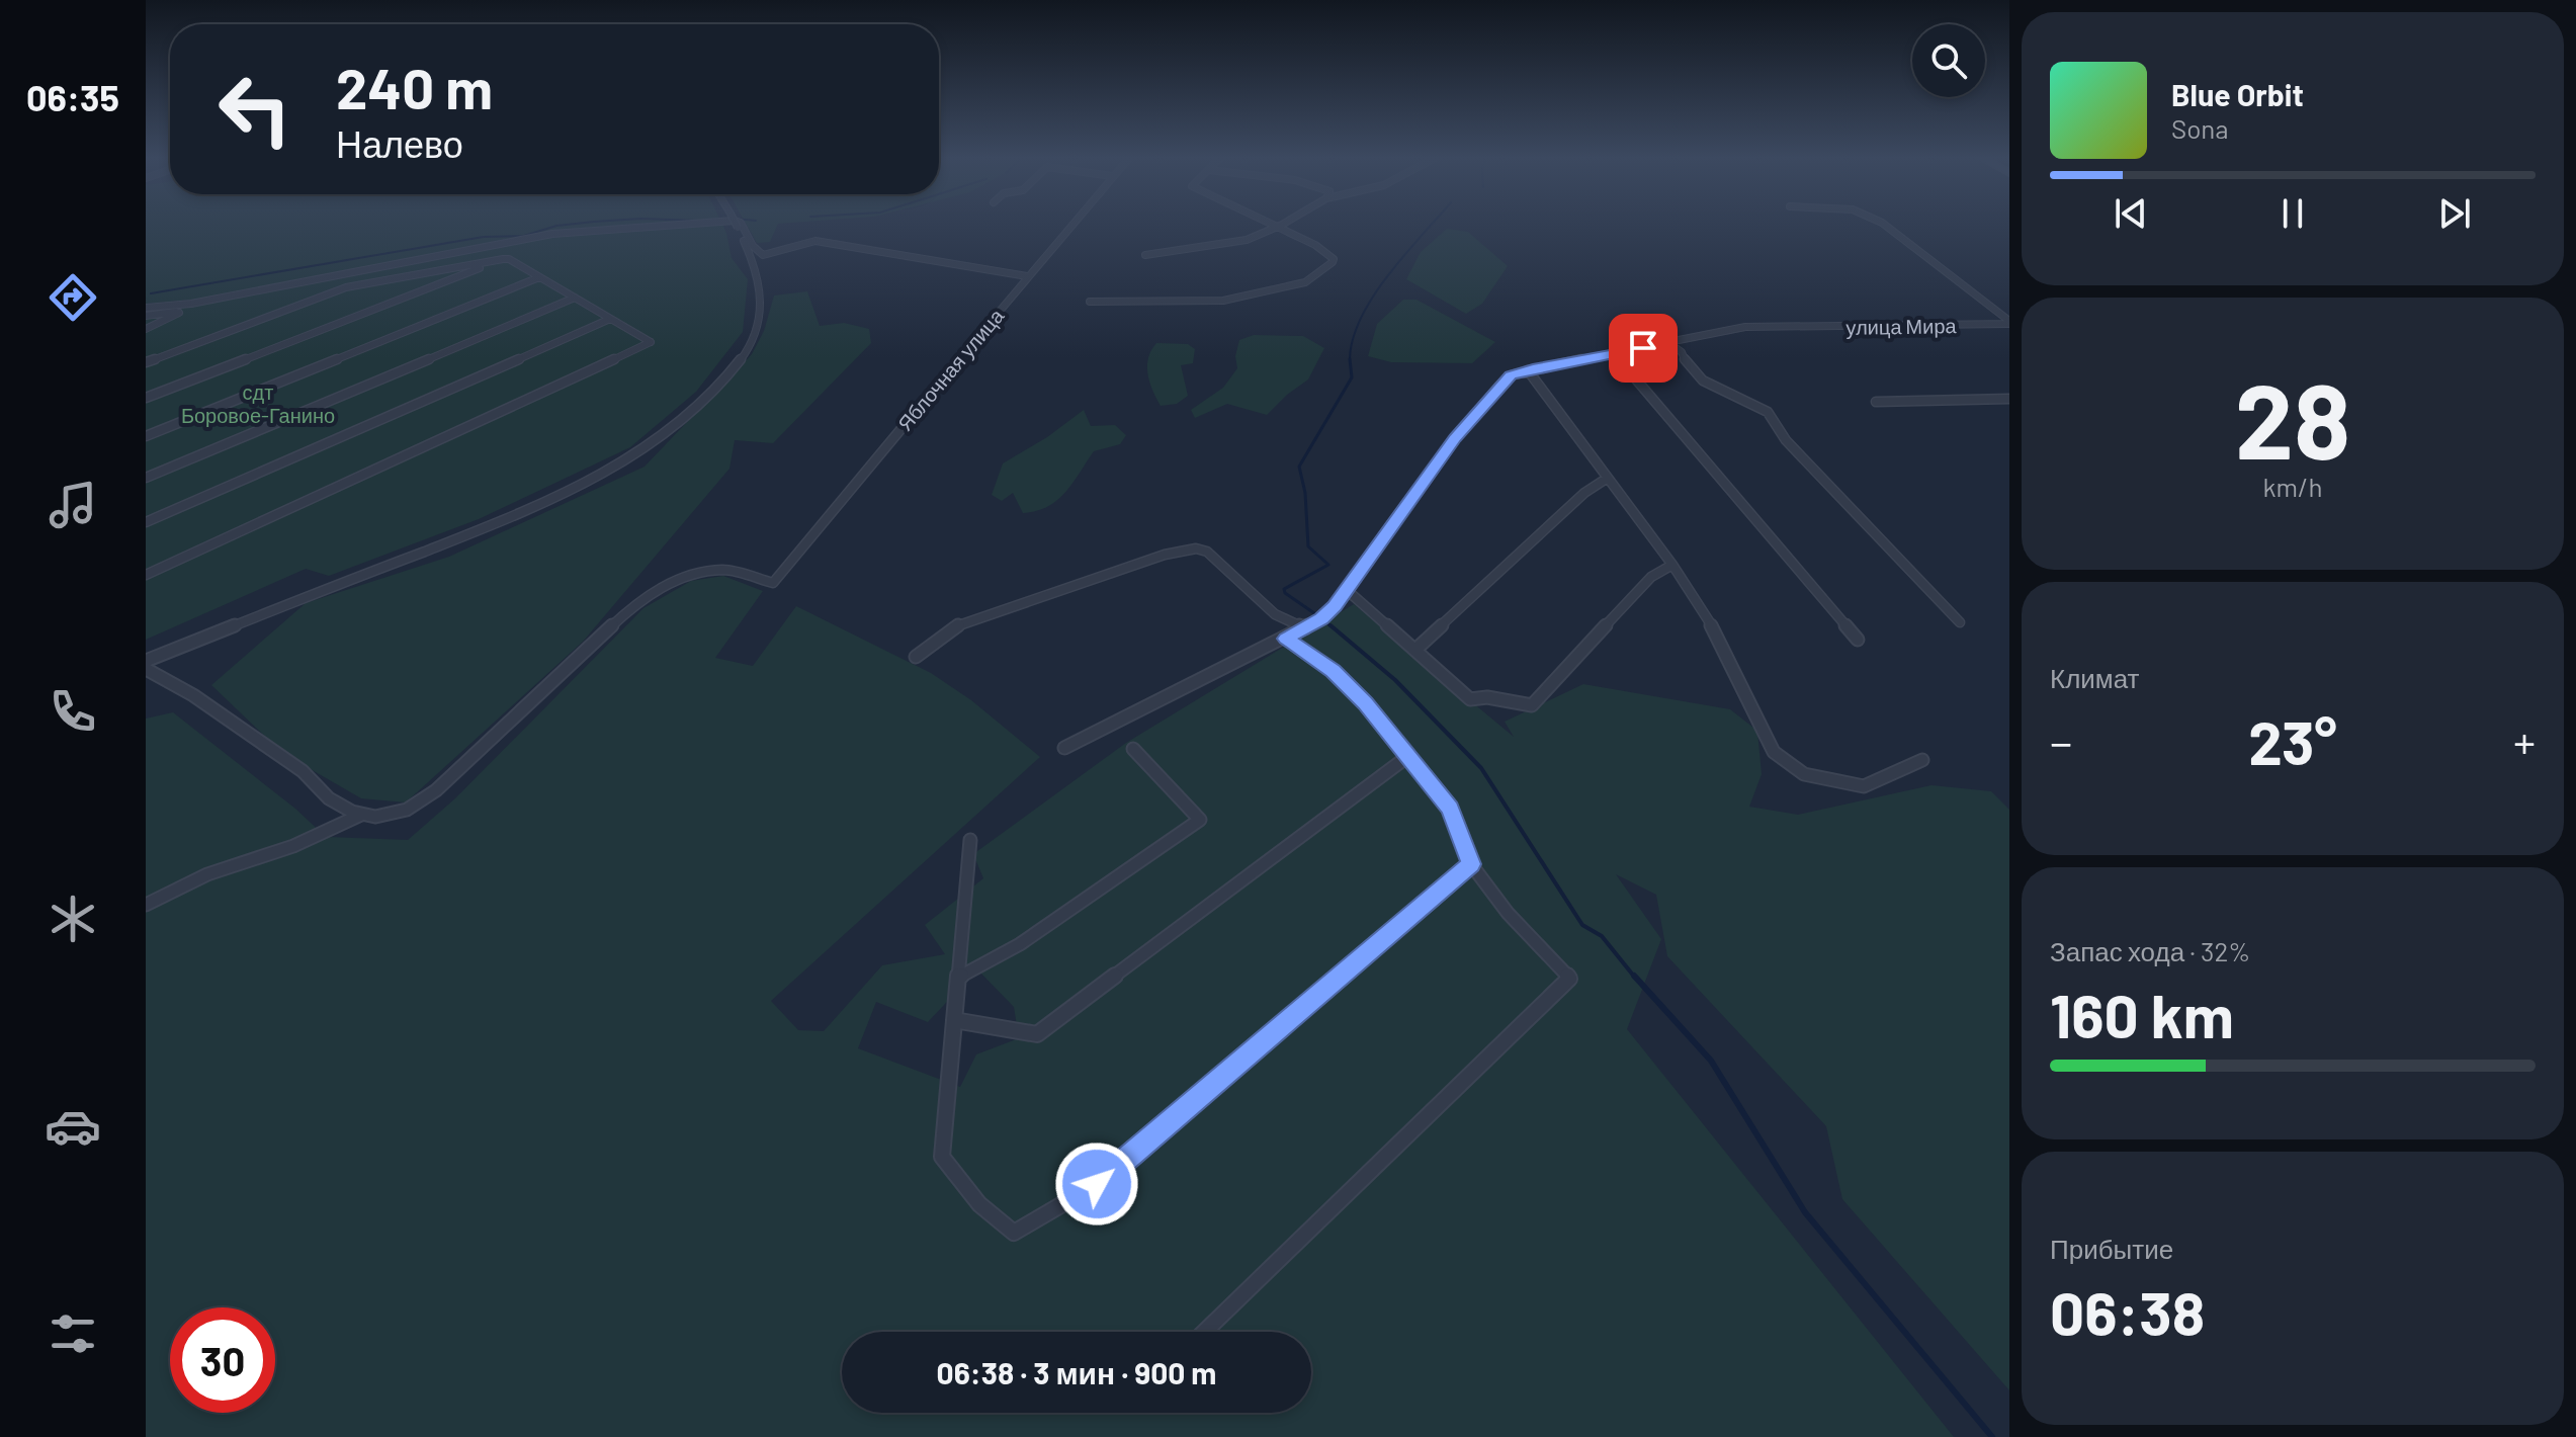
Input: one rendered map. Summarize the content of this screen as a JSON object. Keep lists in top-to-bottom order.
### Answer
{
  "streets": {
    "street": ["улица Мира", "Яблочная улица"]
  },
  "parks": ["сдт Боровое-Ганино"],
  "page": {
    "tabs": "06:35",
    "turn": ["240 m", "Налево"],
    "song": ["Blue Orbit", "Sona"],
    "tile": [
      ["28", "km/h"],
      "Климат",
      ["Запас хода · 32%", "160 km"],
      ["Прибытие", "06:38"]
    ],
    "heat": ["−", "23°", "+"],
    "limit": "30",
    "trip": "06:38 · 3 мин · 900 m"
  }
}
